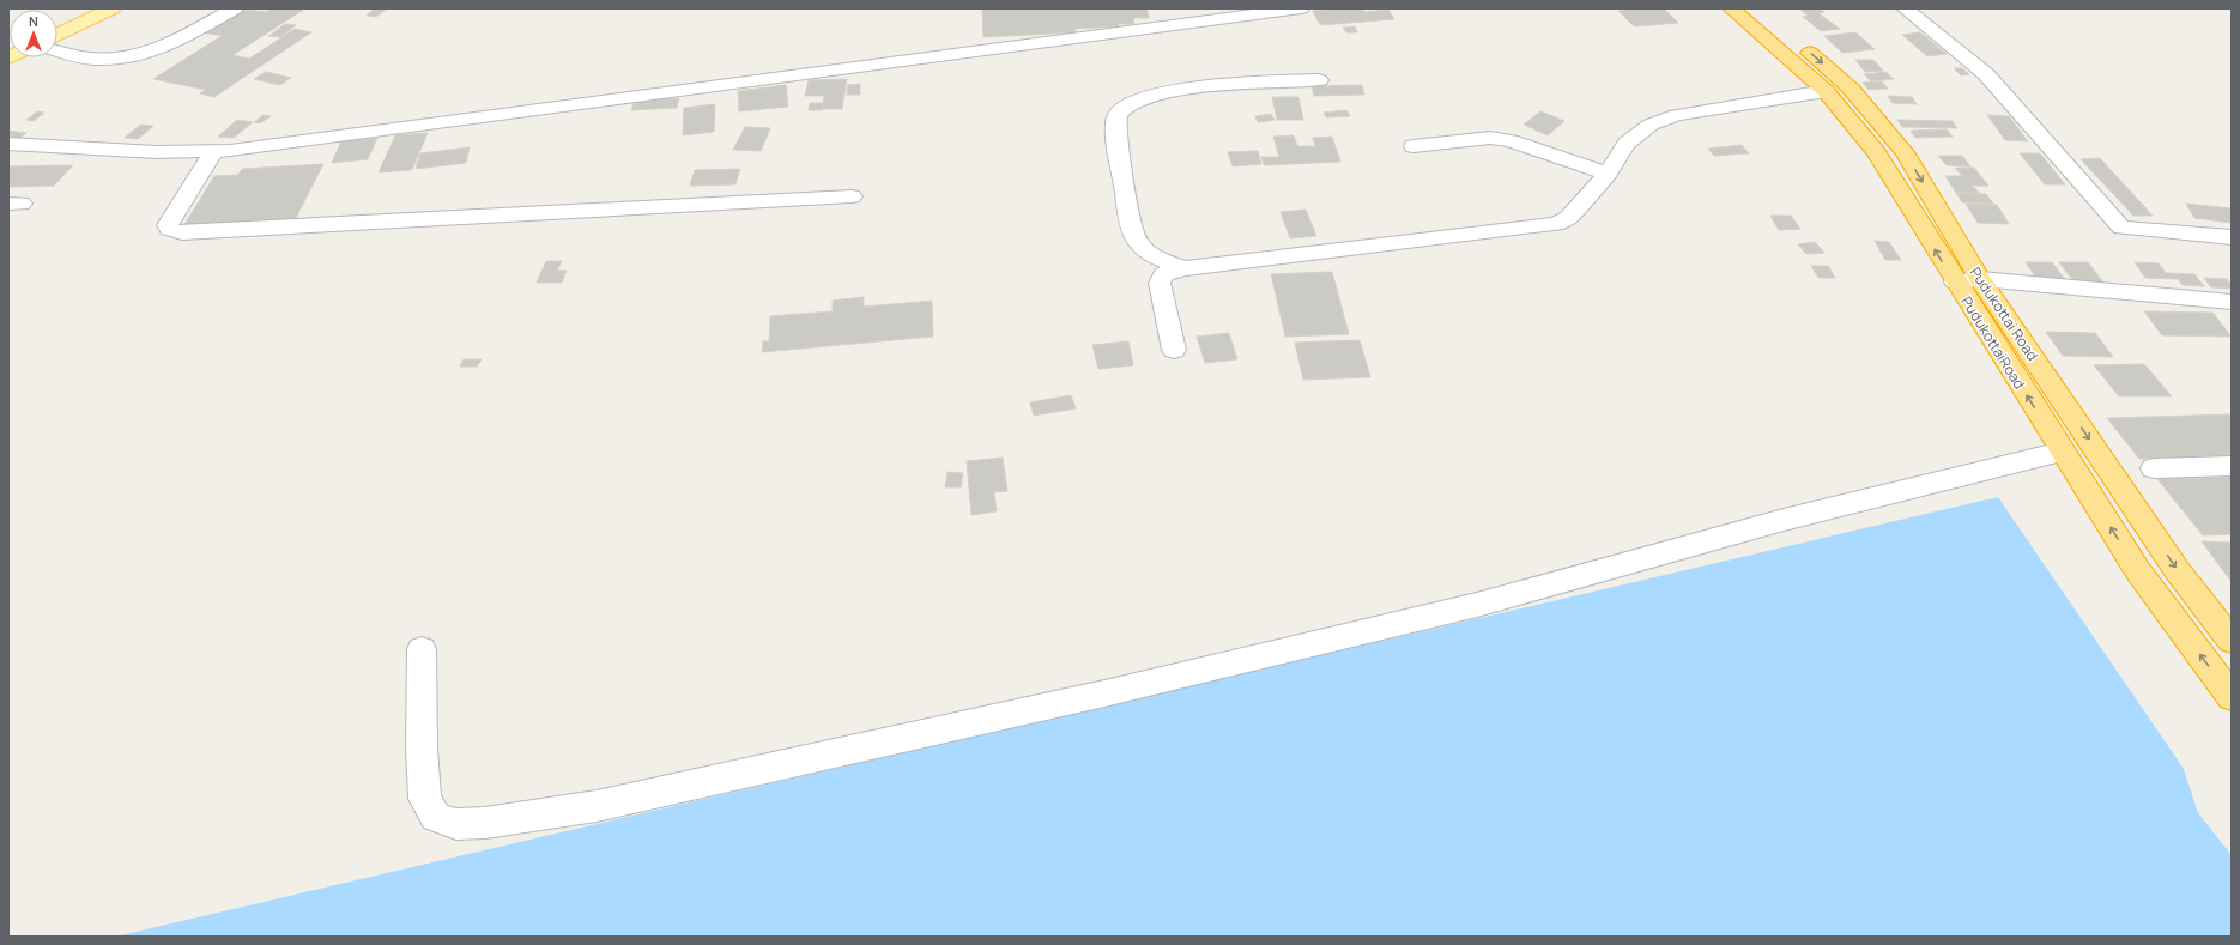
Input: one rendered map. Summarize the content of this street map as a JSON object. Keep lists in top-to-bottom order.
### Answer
{
  "streets": {
    "highway": ["Pudukottai Road", "PudukottaiRoad"]
  },
  "one_way": ["Pudukottai Road", "PudukottaiRoad"],
  "north": "top"
}
